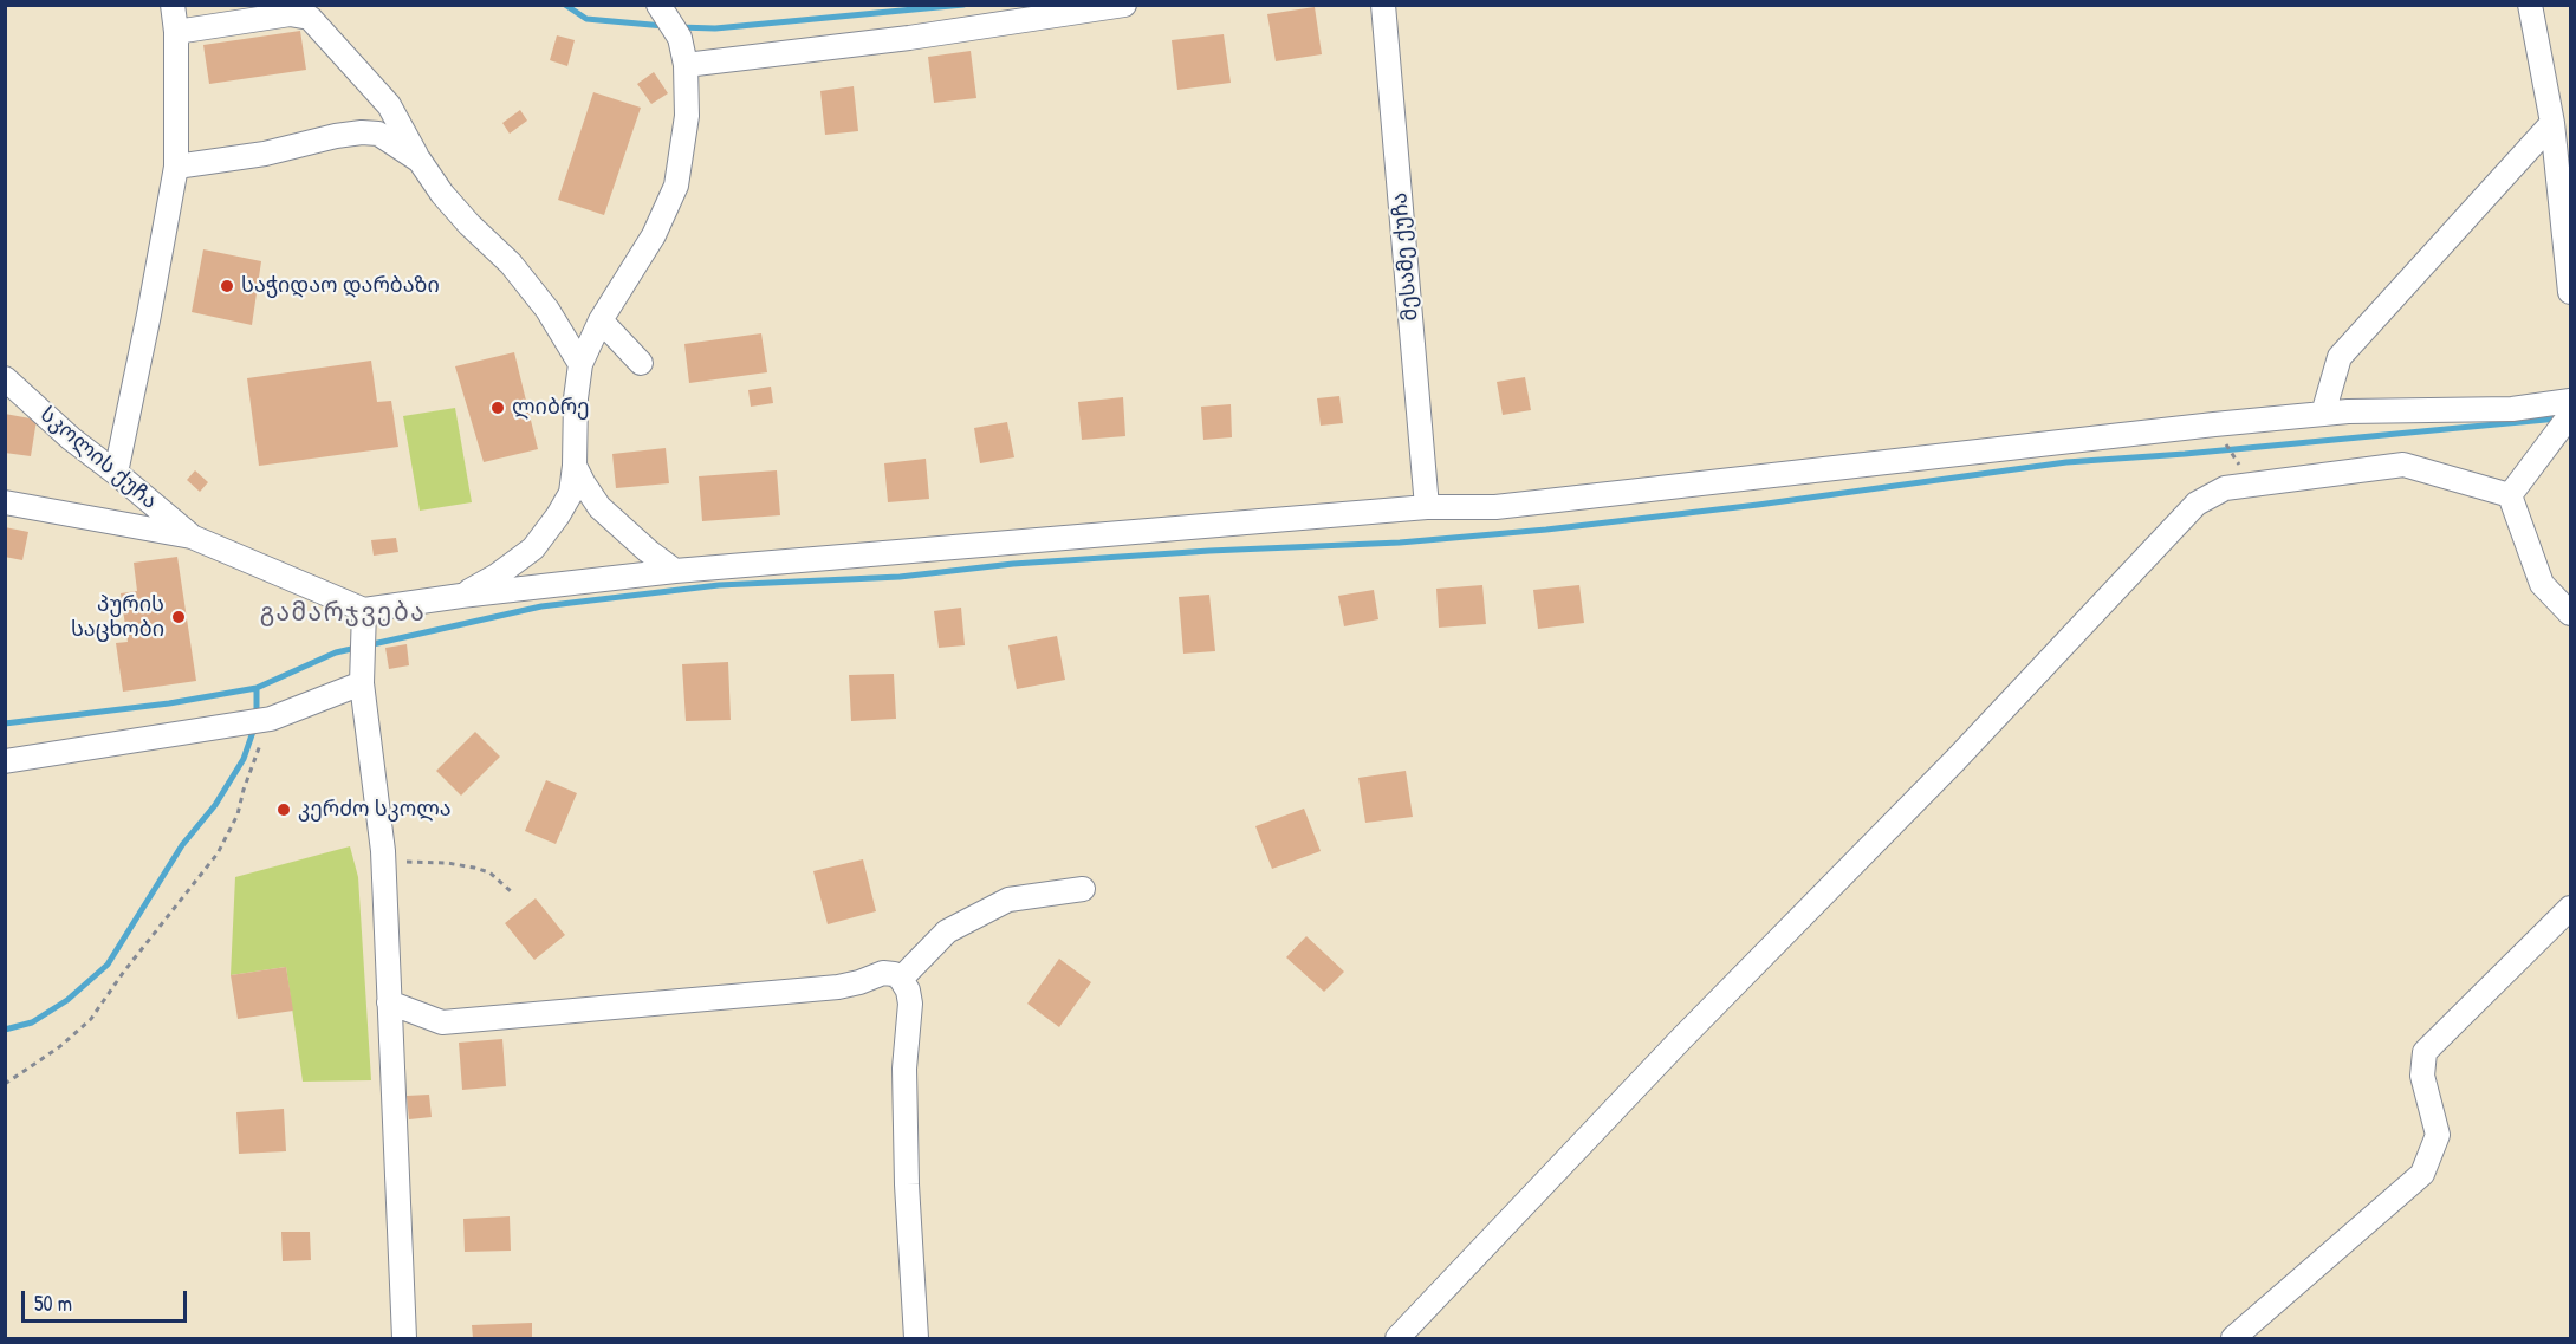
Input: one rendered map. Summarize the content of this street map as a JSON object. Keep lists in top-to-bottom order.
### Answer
{
  "streets": {
    "street": ["მესამე ქუჩა", "სკოლის ქუჩა"]
  },
  "districts": ["გამარჯვება"],
  "places": [
    "საჭიდაო დარბაზი",
    "ლიბრე",
    "პურის საცხობი",
    "კერძო სკოლა"
  ],
  "scale_bar": "50 m"
}
